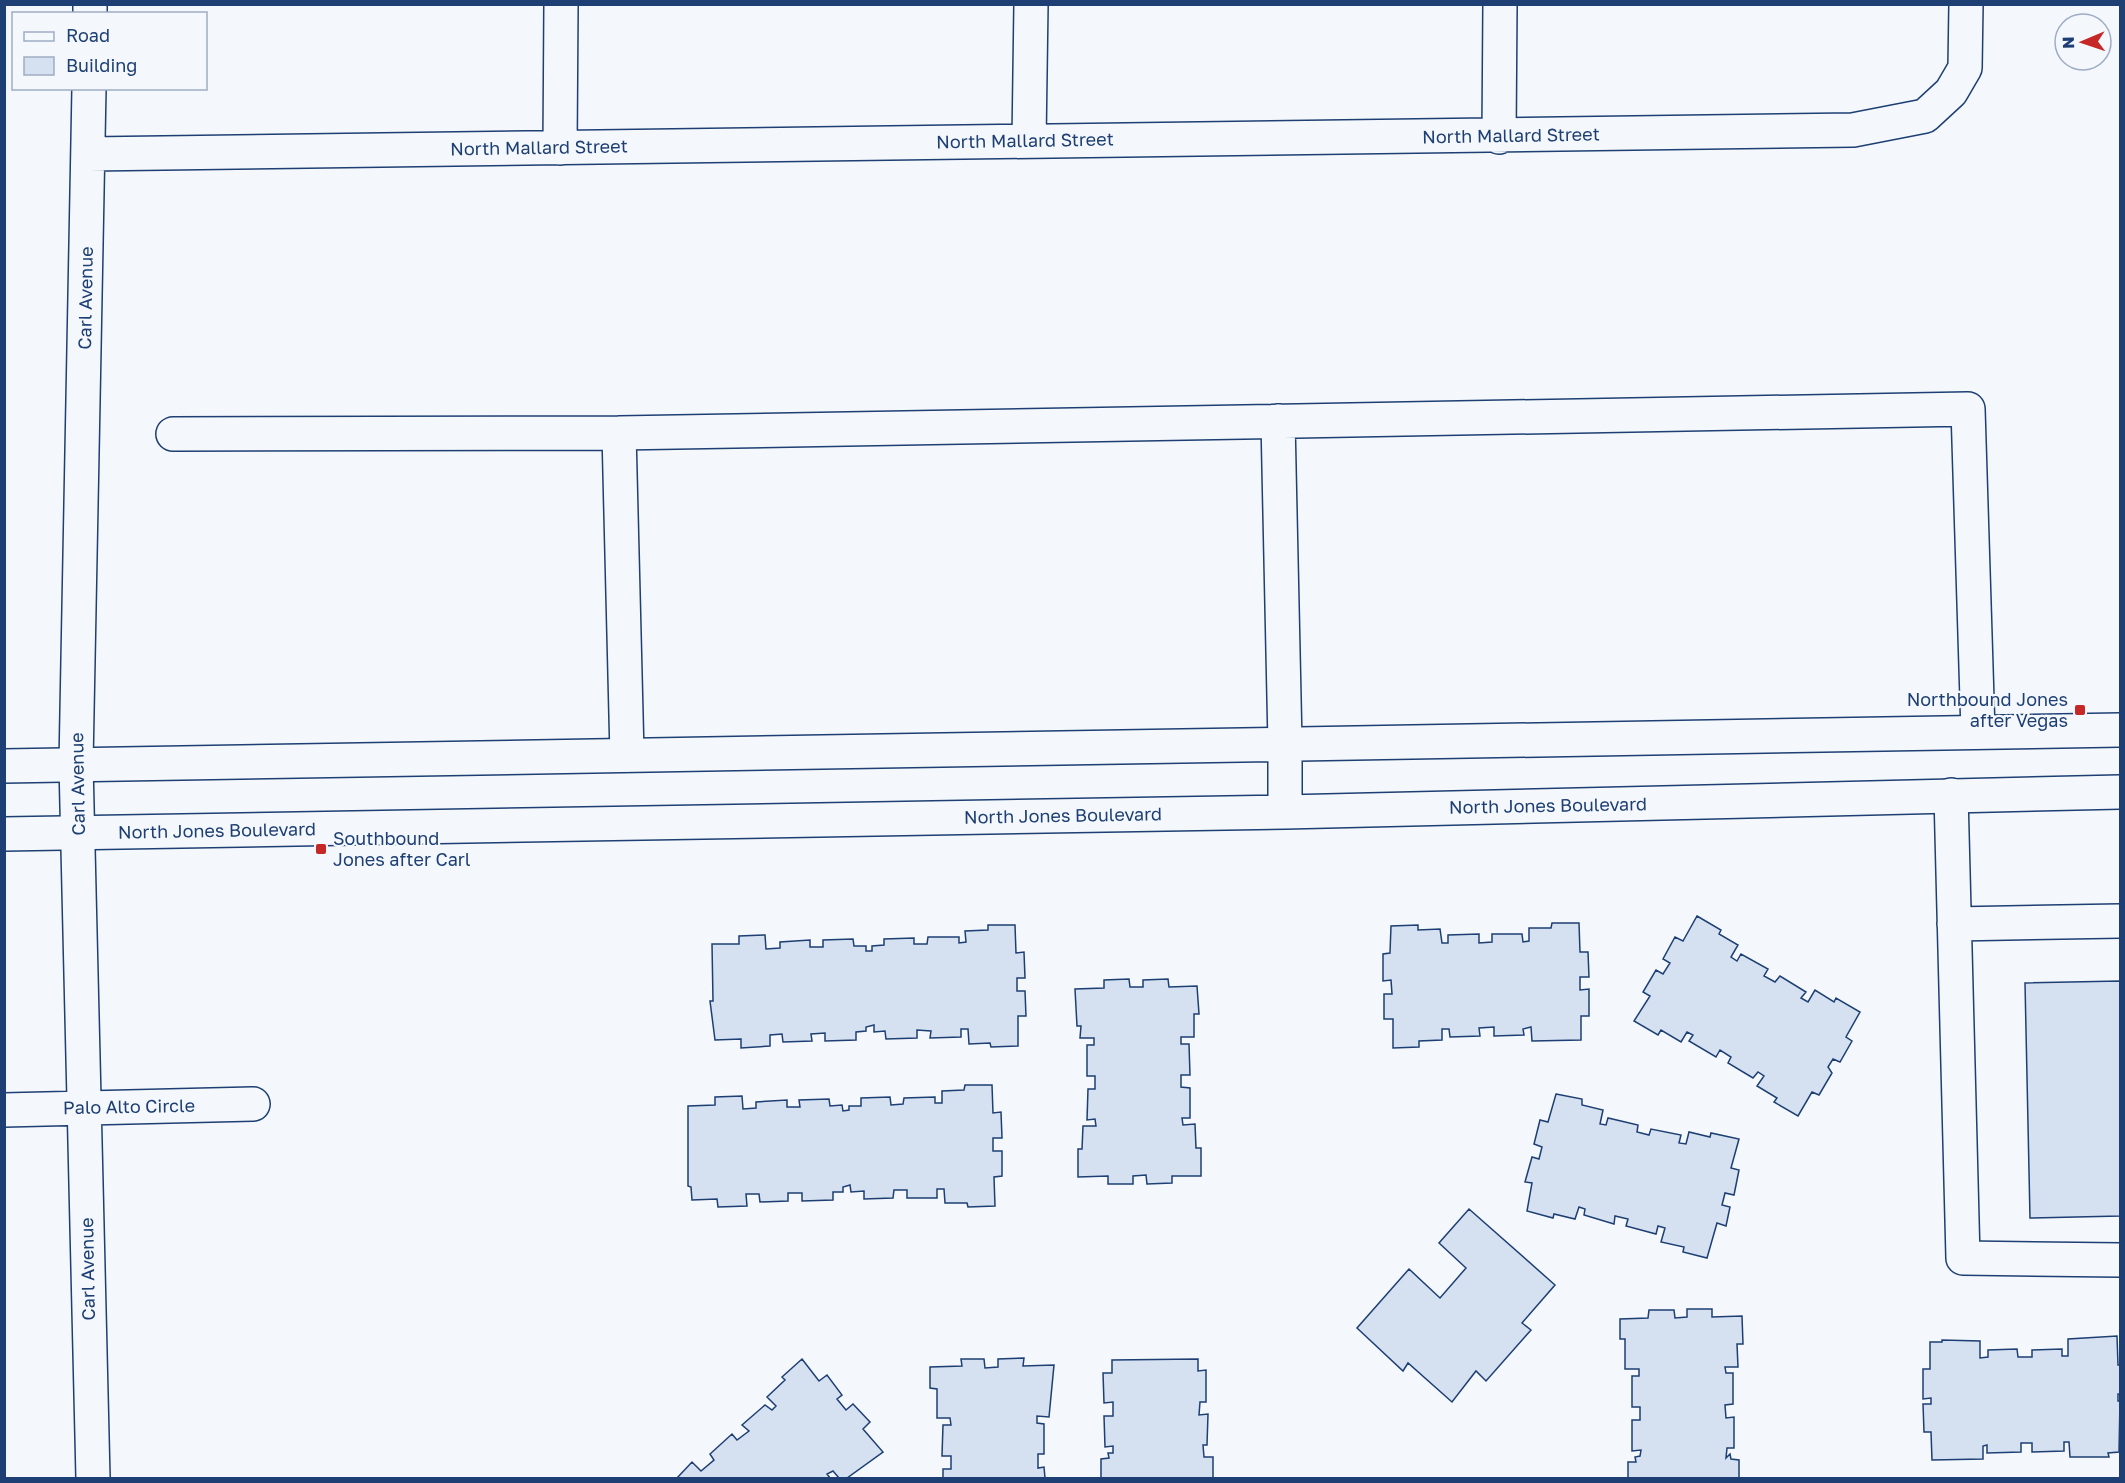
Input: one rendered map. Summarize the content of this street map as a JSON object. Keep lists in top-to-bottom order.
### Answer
{
  "streets": {
    "main road": [
      "North Mallard Street",
      "Carl Avenue",
      "North Jones Boulevard",
      "Palo Alto Circle"
    ]
  },
  "crossings": [
    ["North Mallard Street", "Carl Avenue"],
    ["Carl Avenue", "North Jones Boulevard"],
    ["Carl Avenue", "Palo Alto Circle"]
  ],
  "places": {
    "transit": ["Northbound Jones after Vegas", "Southbound Jones after Carl"]
  },
  "legend": ["Road", "Building"],
  "north": "left"
}
